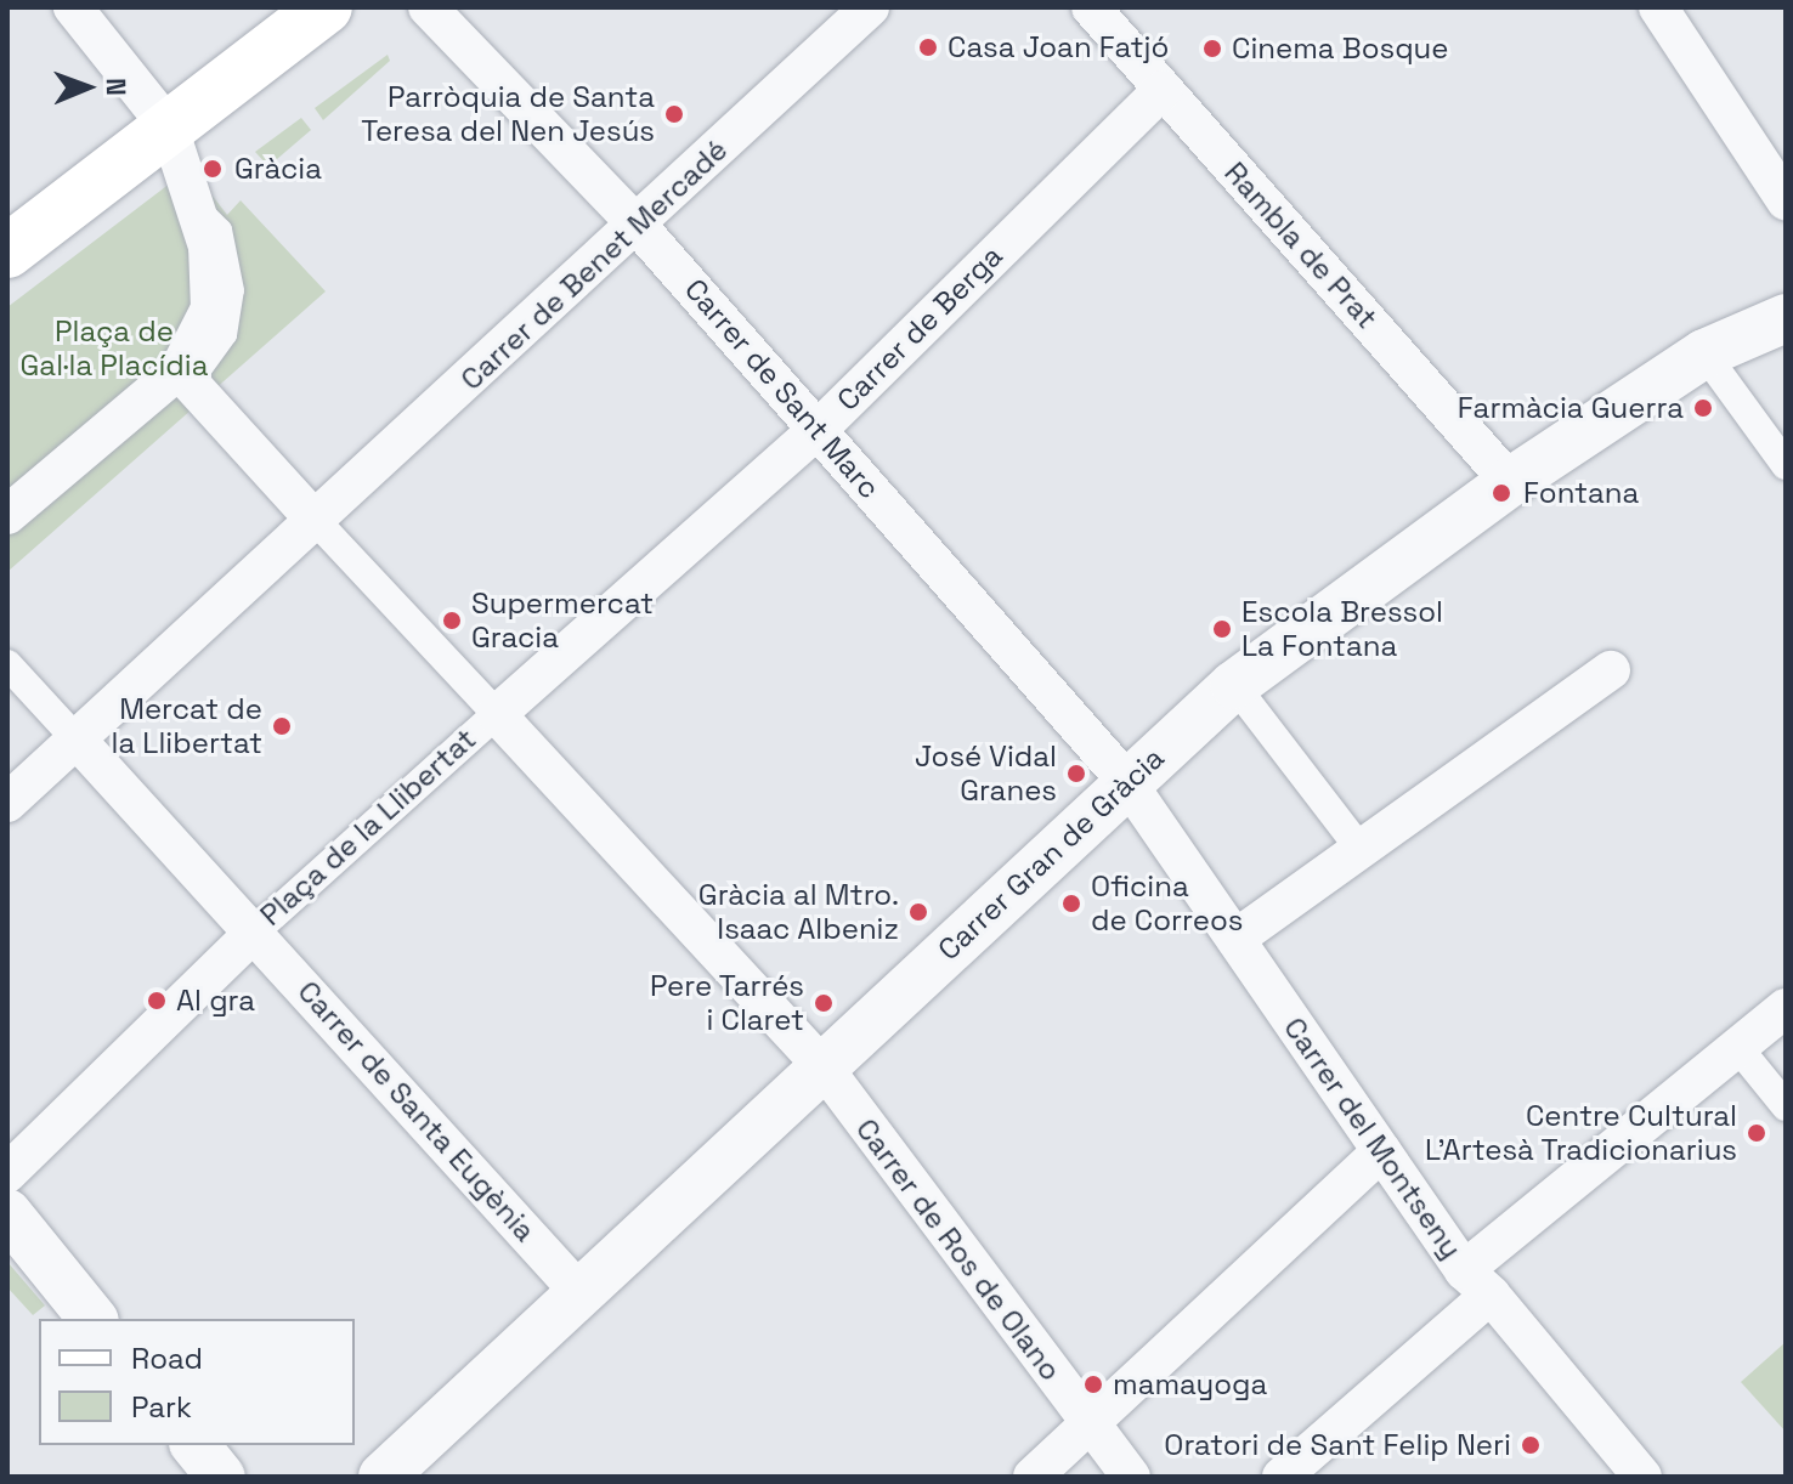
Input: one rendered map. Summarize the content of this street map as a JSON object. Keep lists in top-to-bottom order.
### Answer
{
  "streets": {
    "street": [
      "Rambla de Prat",
      "Carrer de Benet Mercadé",
      "Carrer de Berga",
      "Carrer de Sant Marc",
      "Plaça de la Llibertat",
      "Carrer Gran de Gràcia",
      "Carrer de Santa Eugènia",
      "Carrer del Montseny",
      "Carrer de Ros de Olano"
    ]
  },
  "crossings": [
    ["Rambla de Prat", "Carrer de Berga"],
    ["Rambla de Prat", "Carrer Gran de Gràcia"],
    ["Carrer de Benet Mercadé", "Carrer de Sant Marc"],
    ["Carrer de Benet Mercadé", "Plaça de la Llibertat"],
    ["Carrer de Berga", "Carrer de Sant Marc"],
    ["Carrer de Berga", "Plaça de la Llibertat"],
    ["Carrer de Berga", "Carrer de Ros de Olano"],
    ["Carrer de Sant Marc", "Carrer Gran de Gràcia"],
    ["Carrer de Sant Marc", "Carrer del Montseny"],
    ["Plaça de la Llibertat", "Carrer de Santa Eugènia"],
    ["Plaça de la Llibertat", "Carrer de Ros de Olano"],
    ["Carrer Gran de Gràcia", "Carrer de Santa Eugènia"],
    ["Carrer Gran de Gràcia", "Carrer del Montseny"],
    ["Carrer Gran de Gràcia", "Carrer de Ros de Olano"]
  ],
  "parks": ["Plaça de Gal·la Placídia"],
  "places": [
    "Casa Joan Fatjó",
    "Cinema Bosque",
    "Parròquia de Santa Teresa del Nen Jesús",
    "Gràcia",
    "Farmàcia Guerra",
    "Fontana",
    "Supermercat Gracia",
    "Escola Bressol La Fontana",
    "Mercat de la Llibertat",
    "José Vidal Granes",
    "Oficina de Correos",
    "Gràcia al Mtro. Isaac Albeniz",
    "Al gra",
    "Pere Tarrés i Claret",
    "Centre Cultural L'Artesà Tradicionarius",
    "mamayoga",
    "Oratori de Sant Felip Neri"
  ],
  "legend": ["Road", "Park"],
  "north": "right"
}
